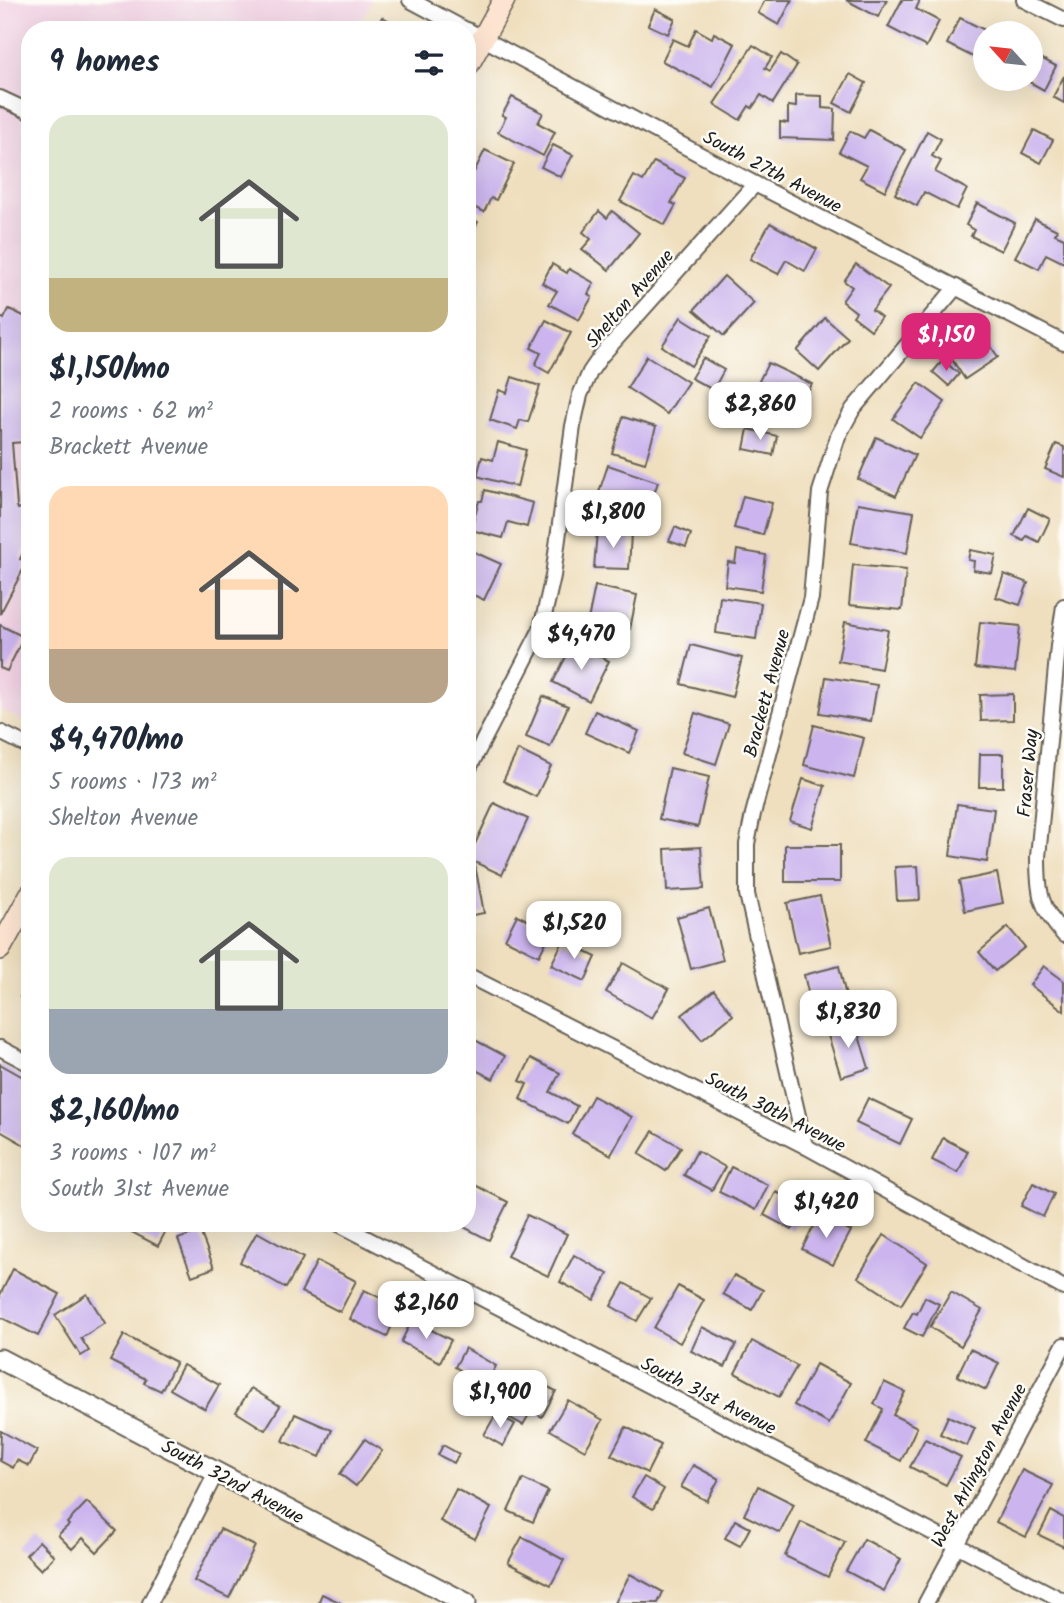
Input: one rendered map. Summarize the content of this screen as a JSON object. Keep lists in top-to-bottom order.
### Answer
{
  "streets": {
    "street": [
      "South 27th Avenue",
      "Shelton Avenue",
      "Brackett Avenue",
      "Fraser Way",
      "South 30th Avenue",
      "South 31st Avenue",
      "West Arlington Avenue",
      "South 32nd Avenue"
    ]
  },
  "crossings": [
    ["South 27th Avenue", "Shelton Avenue"],
    ["South 27th Avenue", "Brackett Avenue"],
    ["Brackett Avenue", "South 30th Avenue"],
    ["South 31st Avenue", "West Arlington Avenue"]
  ],
  "north": "top left",
  "page": {
    "heading": "9 homes",
    "list": [
      {
        "name": "$1,150/mo",
        "note": "2 rooms · 62 m² · Brackett Avenue"
      },
      {
        "name": "$4,470/mo",
        "note": "5 rooms · 173 m² · Shelton Avenue"
      },
      {
        "name": "$2,160/mo",
        "note": "3 rooms · 107 m² · South 31st Avenue"
      }
    ],
    "price": [
      "$1,150",
      "$2,860",
      "$1,800",
      "$4,470",
      "$1,520",
      "$1,830",
      "$1,420",
      "$2,160",
      "$1,900"
    ]
  }
}
